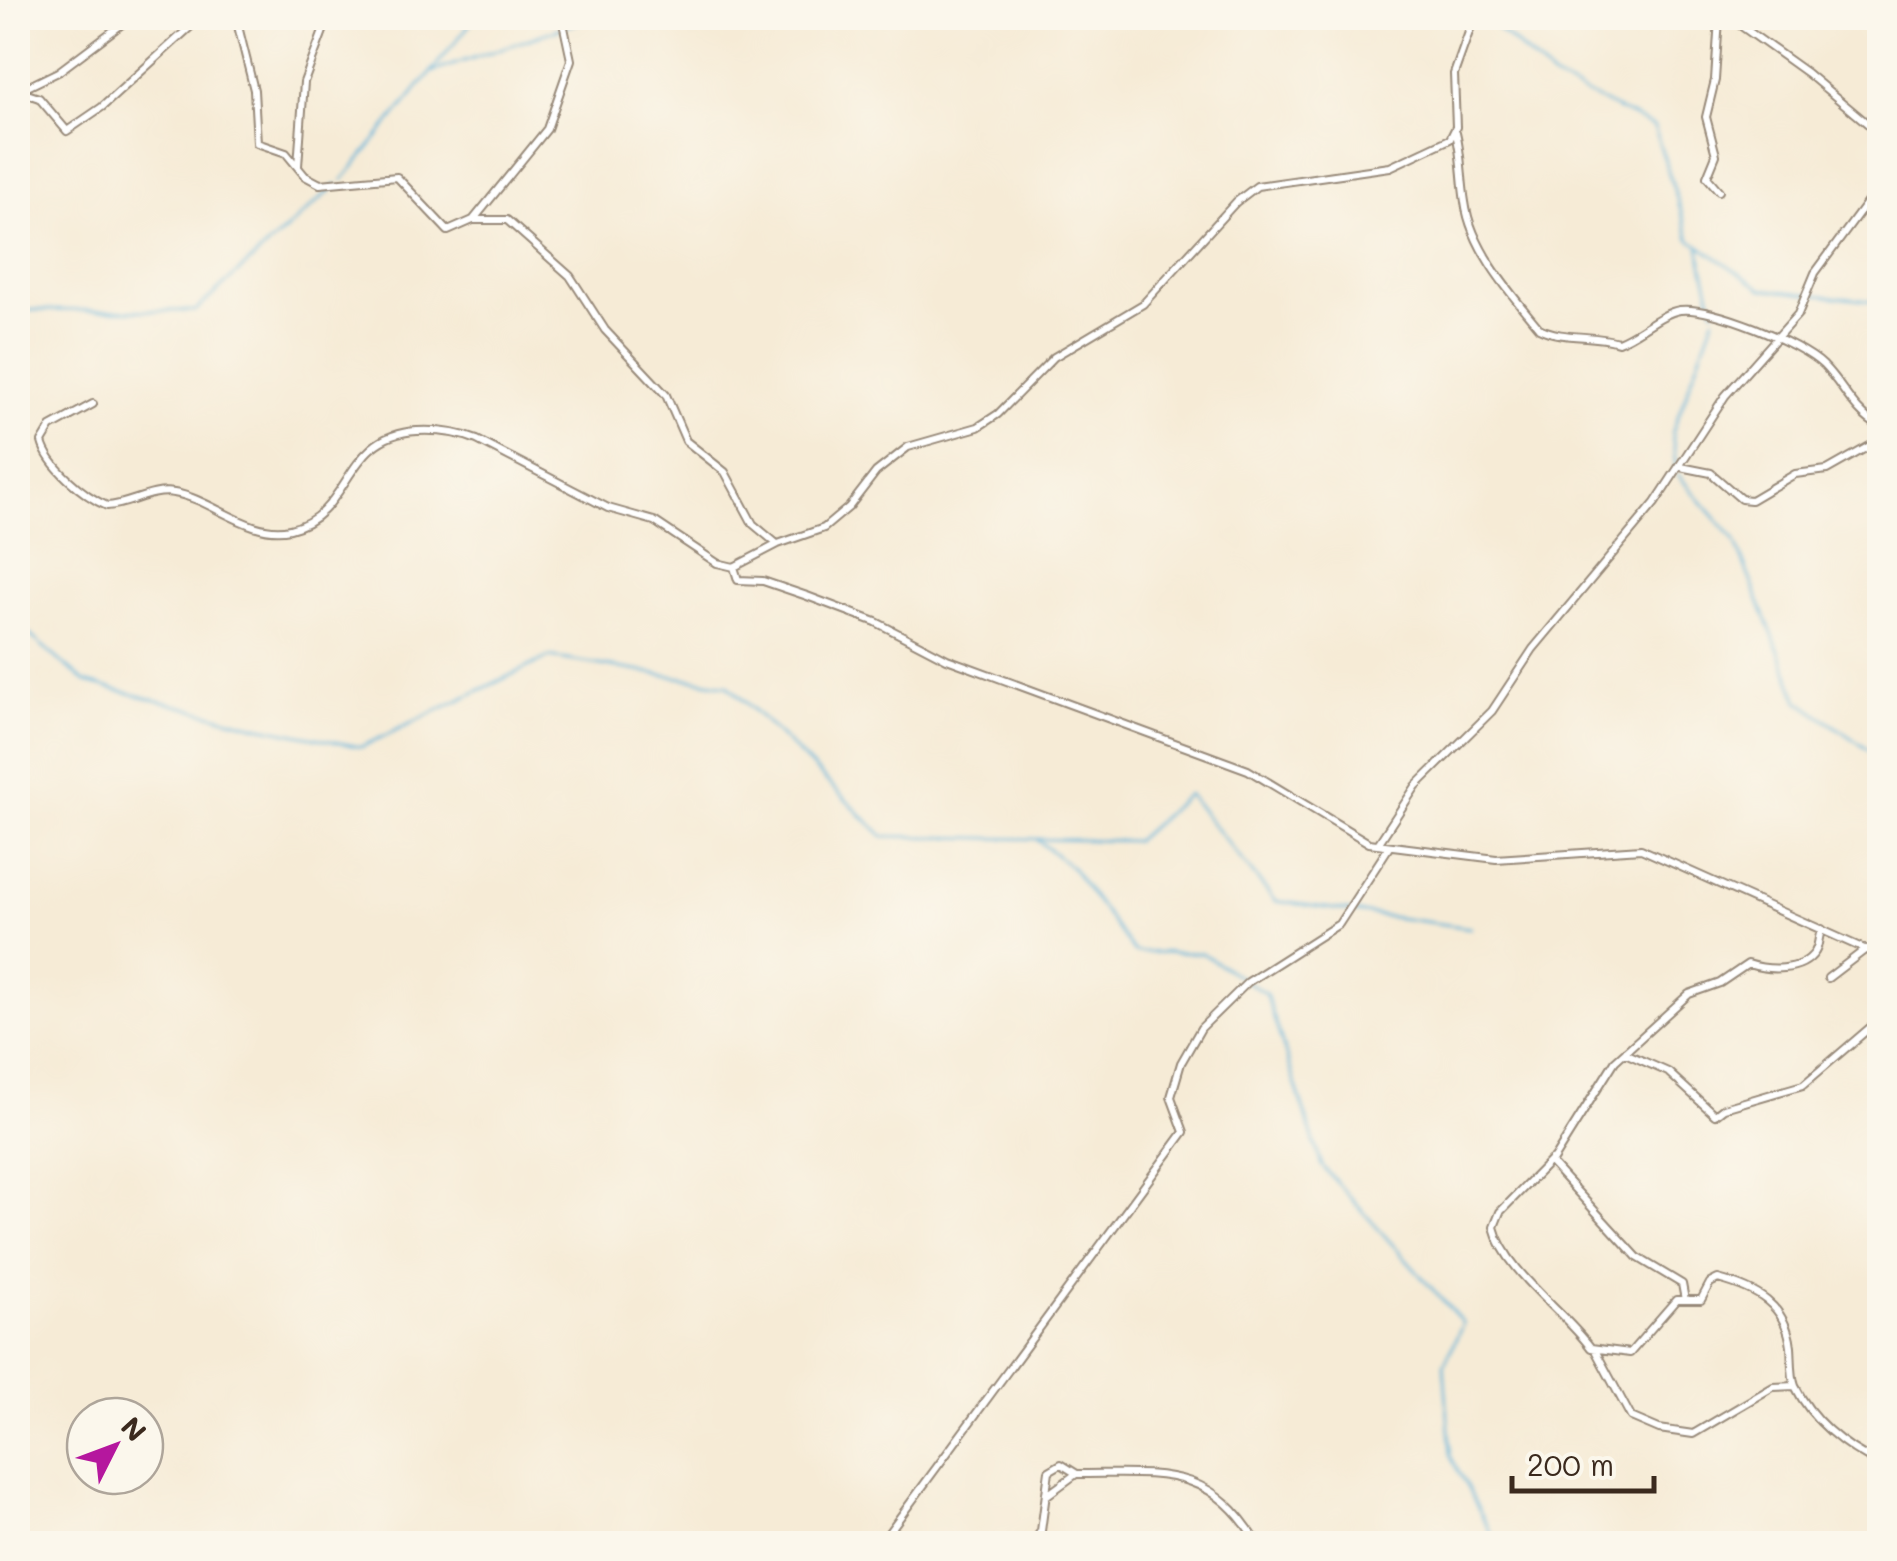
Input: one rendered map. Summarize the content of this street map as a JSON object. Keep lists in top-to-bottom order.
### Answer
{
  "scale_bar": "200 m",
  "north": "top right"
}
